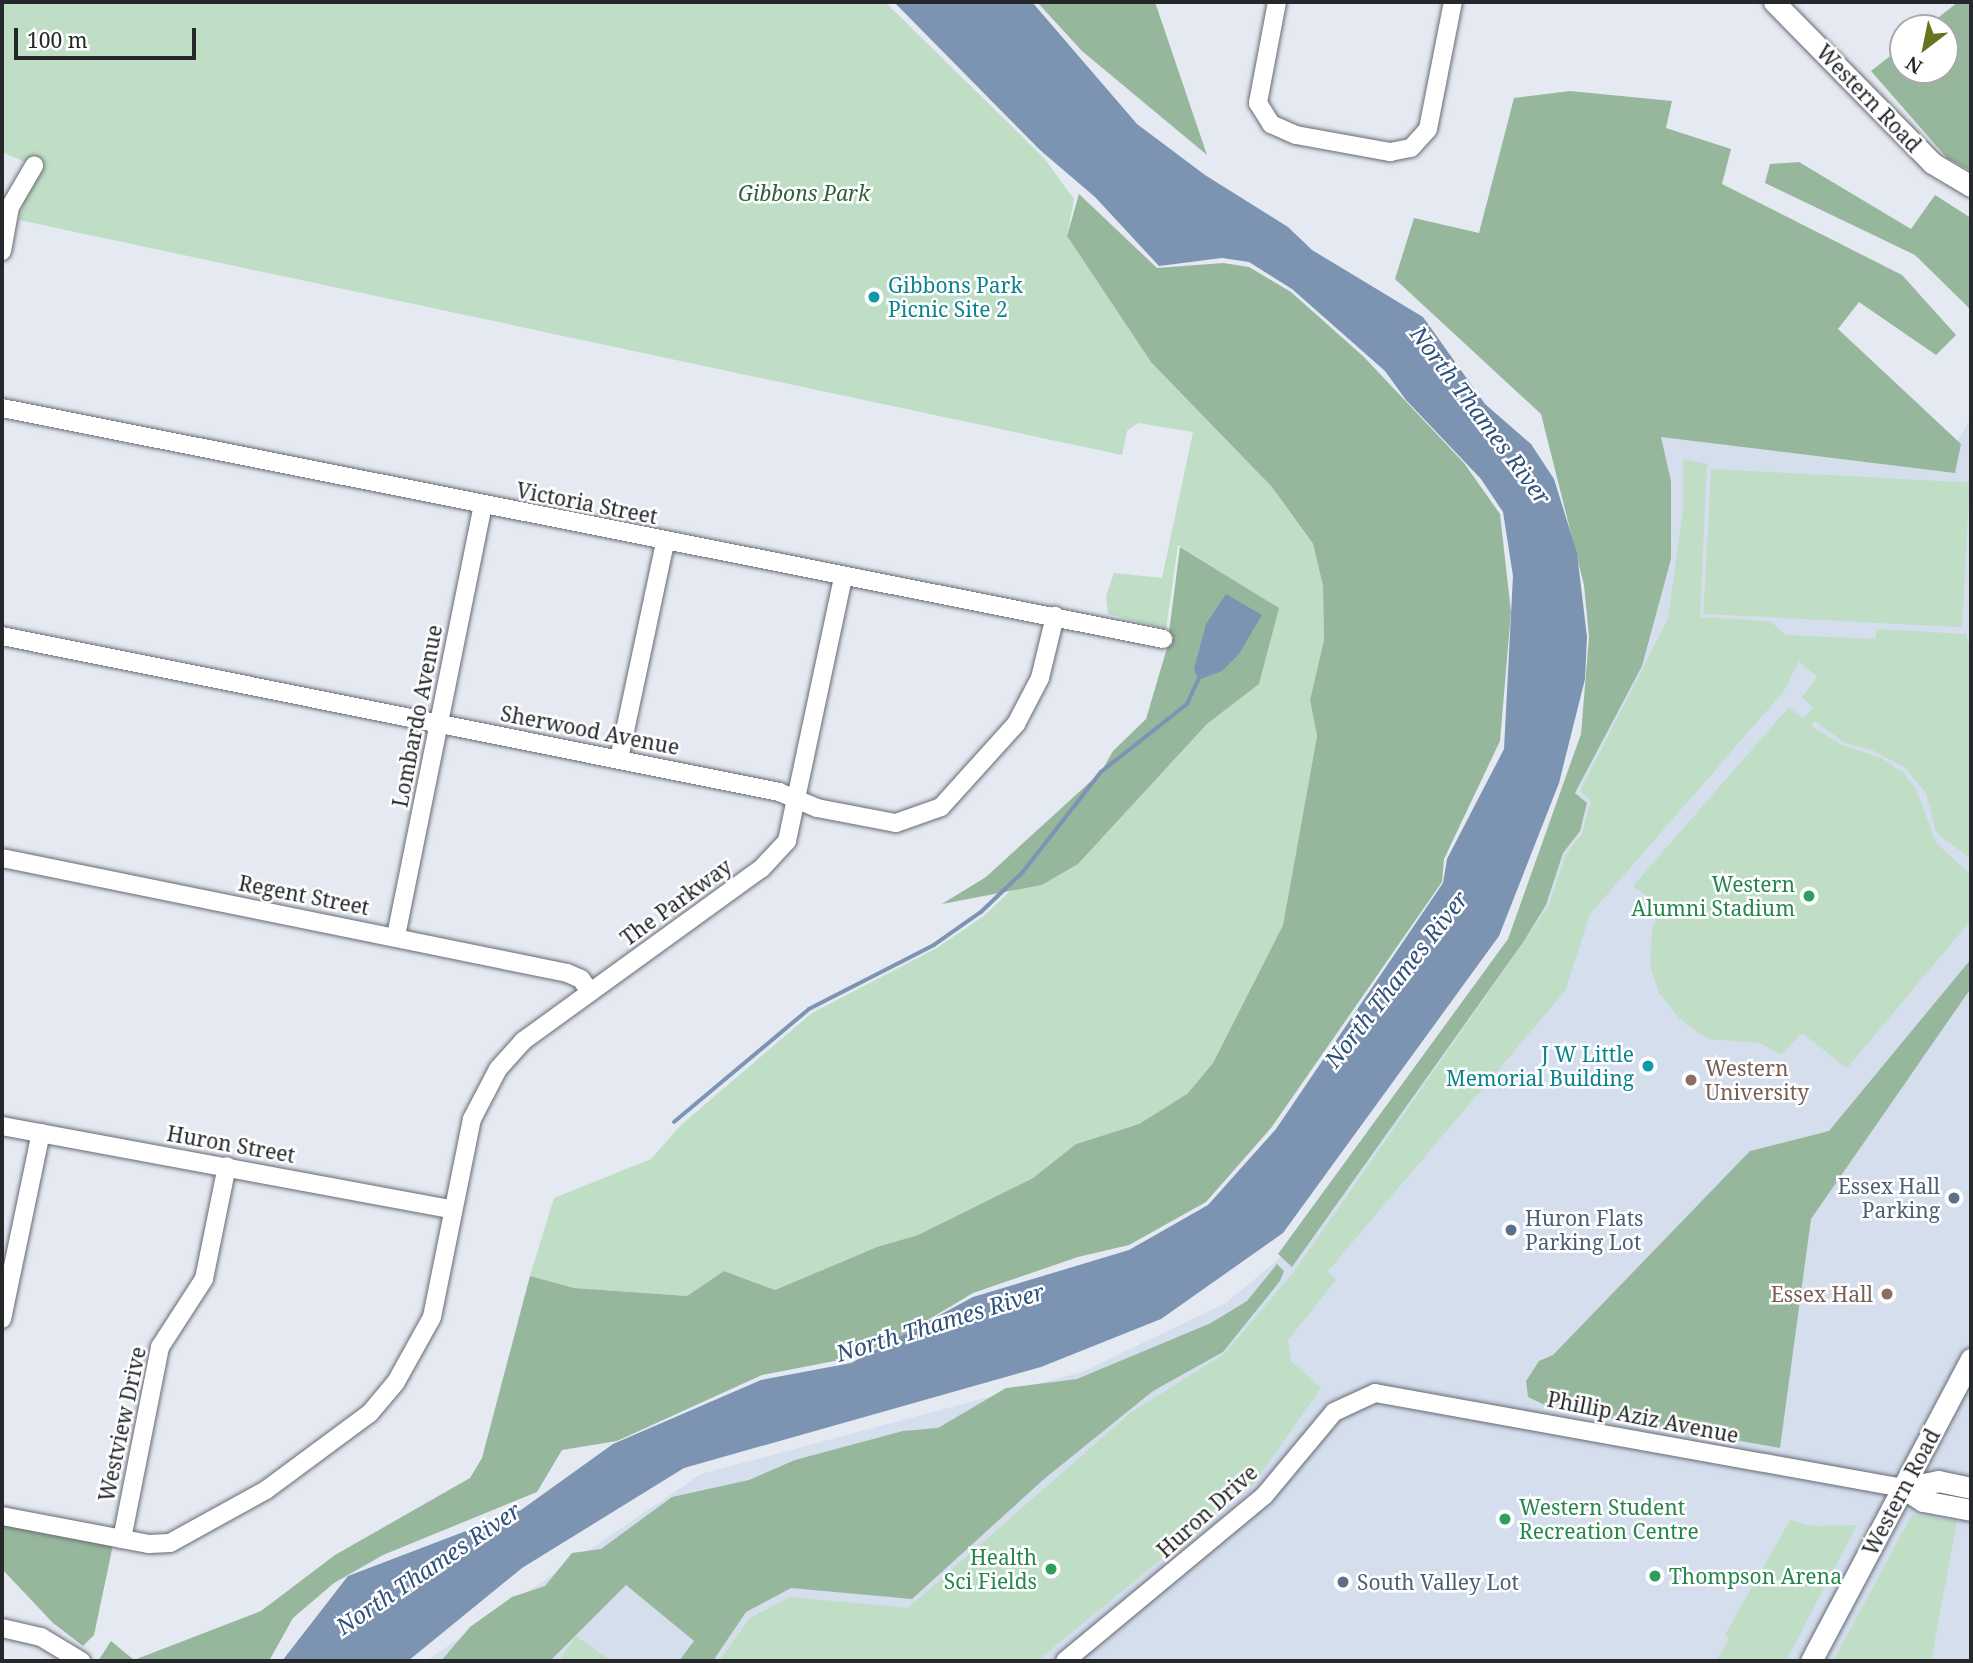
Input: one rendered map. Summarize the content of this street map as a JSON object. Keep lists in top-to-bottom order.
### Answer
{
  "streets": {
    "main road": ["Western Road"],
    "street": [
      "Victoria Street",
      "Lombardo Avenue",
      "Sherwood Avenue",
      "Regent Street",
      "The Parkway",
      "Huron Street",
      "Phillip Aziz Avenue",
      "Westview Drive",
      "Huron Drive"
    ]
  },
  "crossings": [
    ["Western Road", "Phillip Aziz Avenue"],
    ["Victoria Street", "Lombardo Avenue"],
    ["Victoria Street", "Sherwood Avenue"],
    ["Victoria Street", "The Parkway"],
    ["Lombardo Avenue", "Sherwood Avenue"],
    ["Lombardo Avenue", "Regent Street"],
    ["Sherwood Avenue", "The Parkway"],
    ["Regent Street", "The Parkway"],
    ["The Parkway", "Huron Street"],
    ["The Parkway", "Westview Drive"],
    ["Huron Street", "Westview Drive"],
    ["Phillip Aziz Avenue", "Huron Drive"]
  ],
  "water": ["North Thames River"],
  "parks": ["Gibbons Park"],
  "places": [
    "Gibbons Park Picnic Site 2",
    "Western Alumni Stadium",
    "J W Little Memorial Building",
    "Western University",
    "Essex Hall Parking",
    "Huron Flats Parking Lot",
    "Essex Hall",
    "Western Student Recreation Centre",
    "Health Sci Fields",
    "Thompson Arena",
    "South Valley Lot"
  ],
  "scale_bar": "100 m",
  "north": "bottom left"
}
